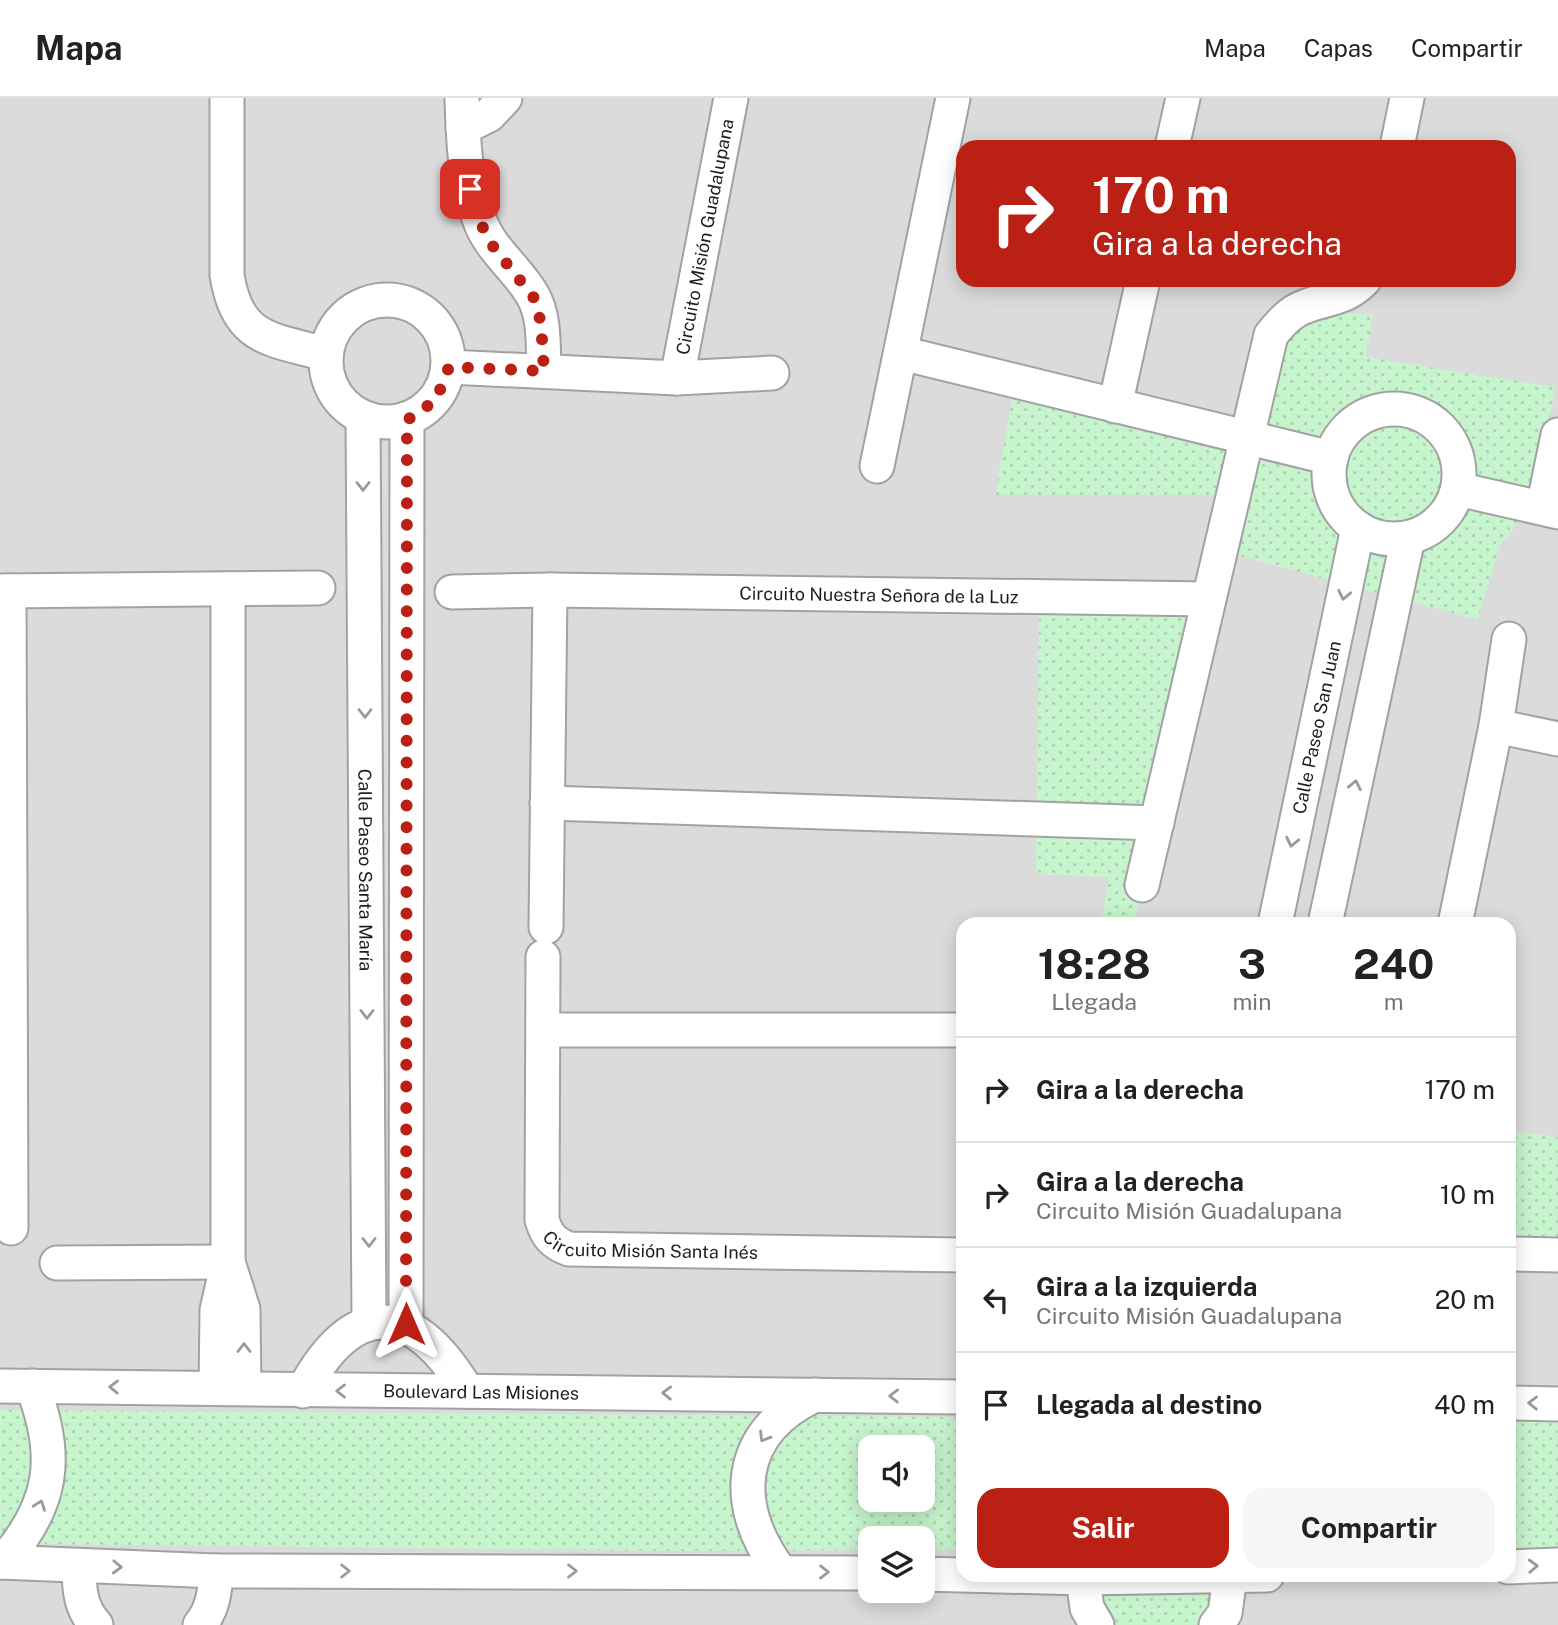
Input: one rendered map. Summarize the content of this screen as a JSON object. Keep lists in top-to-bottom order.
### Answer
{
  "streets": {
    "street": [
      "Circuito Misión Guadalupana",
      "Circuito Nuestra Señora de la Luz",
      "Calle Paseo San Juan",
      "Calle Paseo Santa María",
      "Circuito Misión Santa Inés",
      "Boulevard Las Misiones"
    ]
  },
  "crossings": [
    ["Circuito Misión Guadalupana", "Calle Paseo Santa María"]
  ],
  "page": {
    "header": "Mapa",
    "nav": ["Mapa", "Capas", "Compartir"],
    "turn": ["170 m", "Gira a la derecha"],
    "eta": [
      "18:28",
      "Llegada",
      "3",
      "min",
      "240",
      "m"
    ],
    "list": [
      {
        "name": "Gira a la derecha",
        "value": "170 m"
      },
      {
        "name": "Gira a la derecha",
        "note": "Circuito Misión Guadalupana",
        "value": "10 m"
      },
      {
        "name": "Gira a la izquierda",
        "note": "Circuito Misión Guadalupana",
        "value": "20 m"
      },
      {
        "name": "Llegada al destino",
        "value": "40 m"
      }
    ],
    "buttons": ["Salir", "Compartir"]
  }
}
